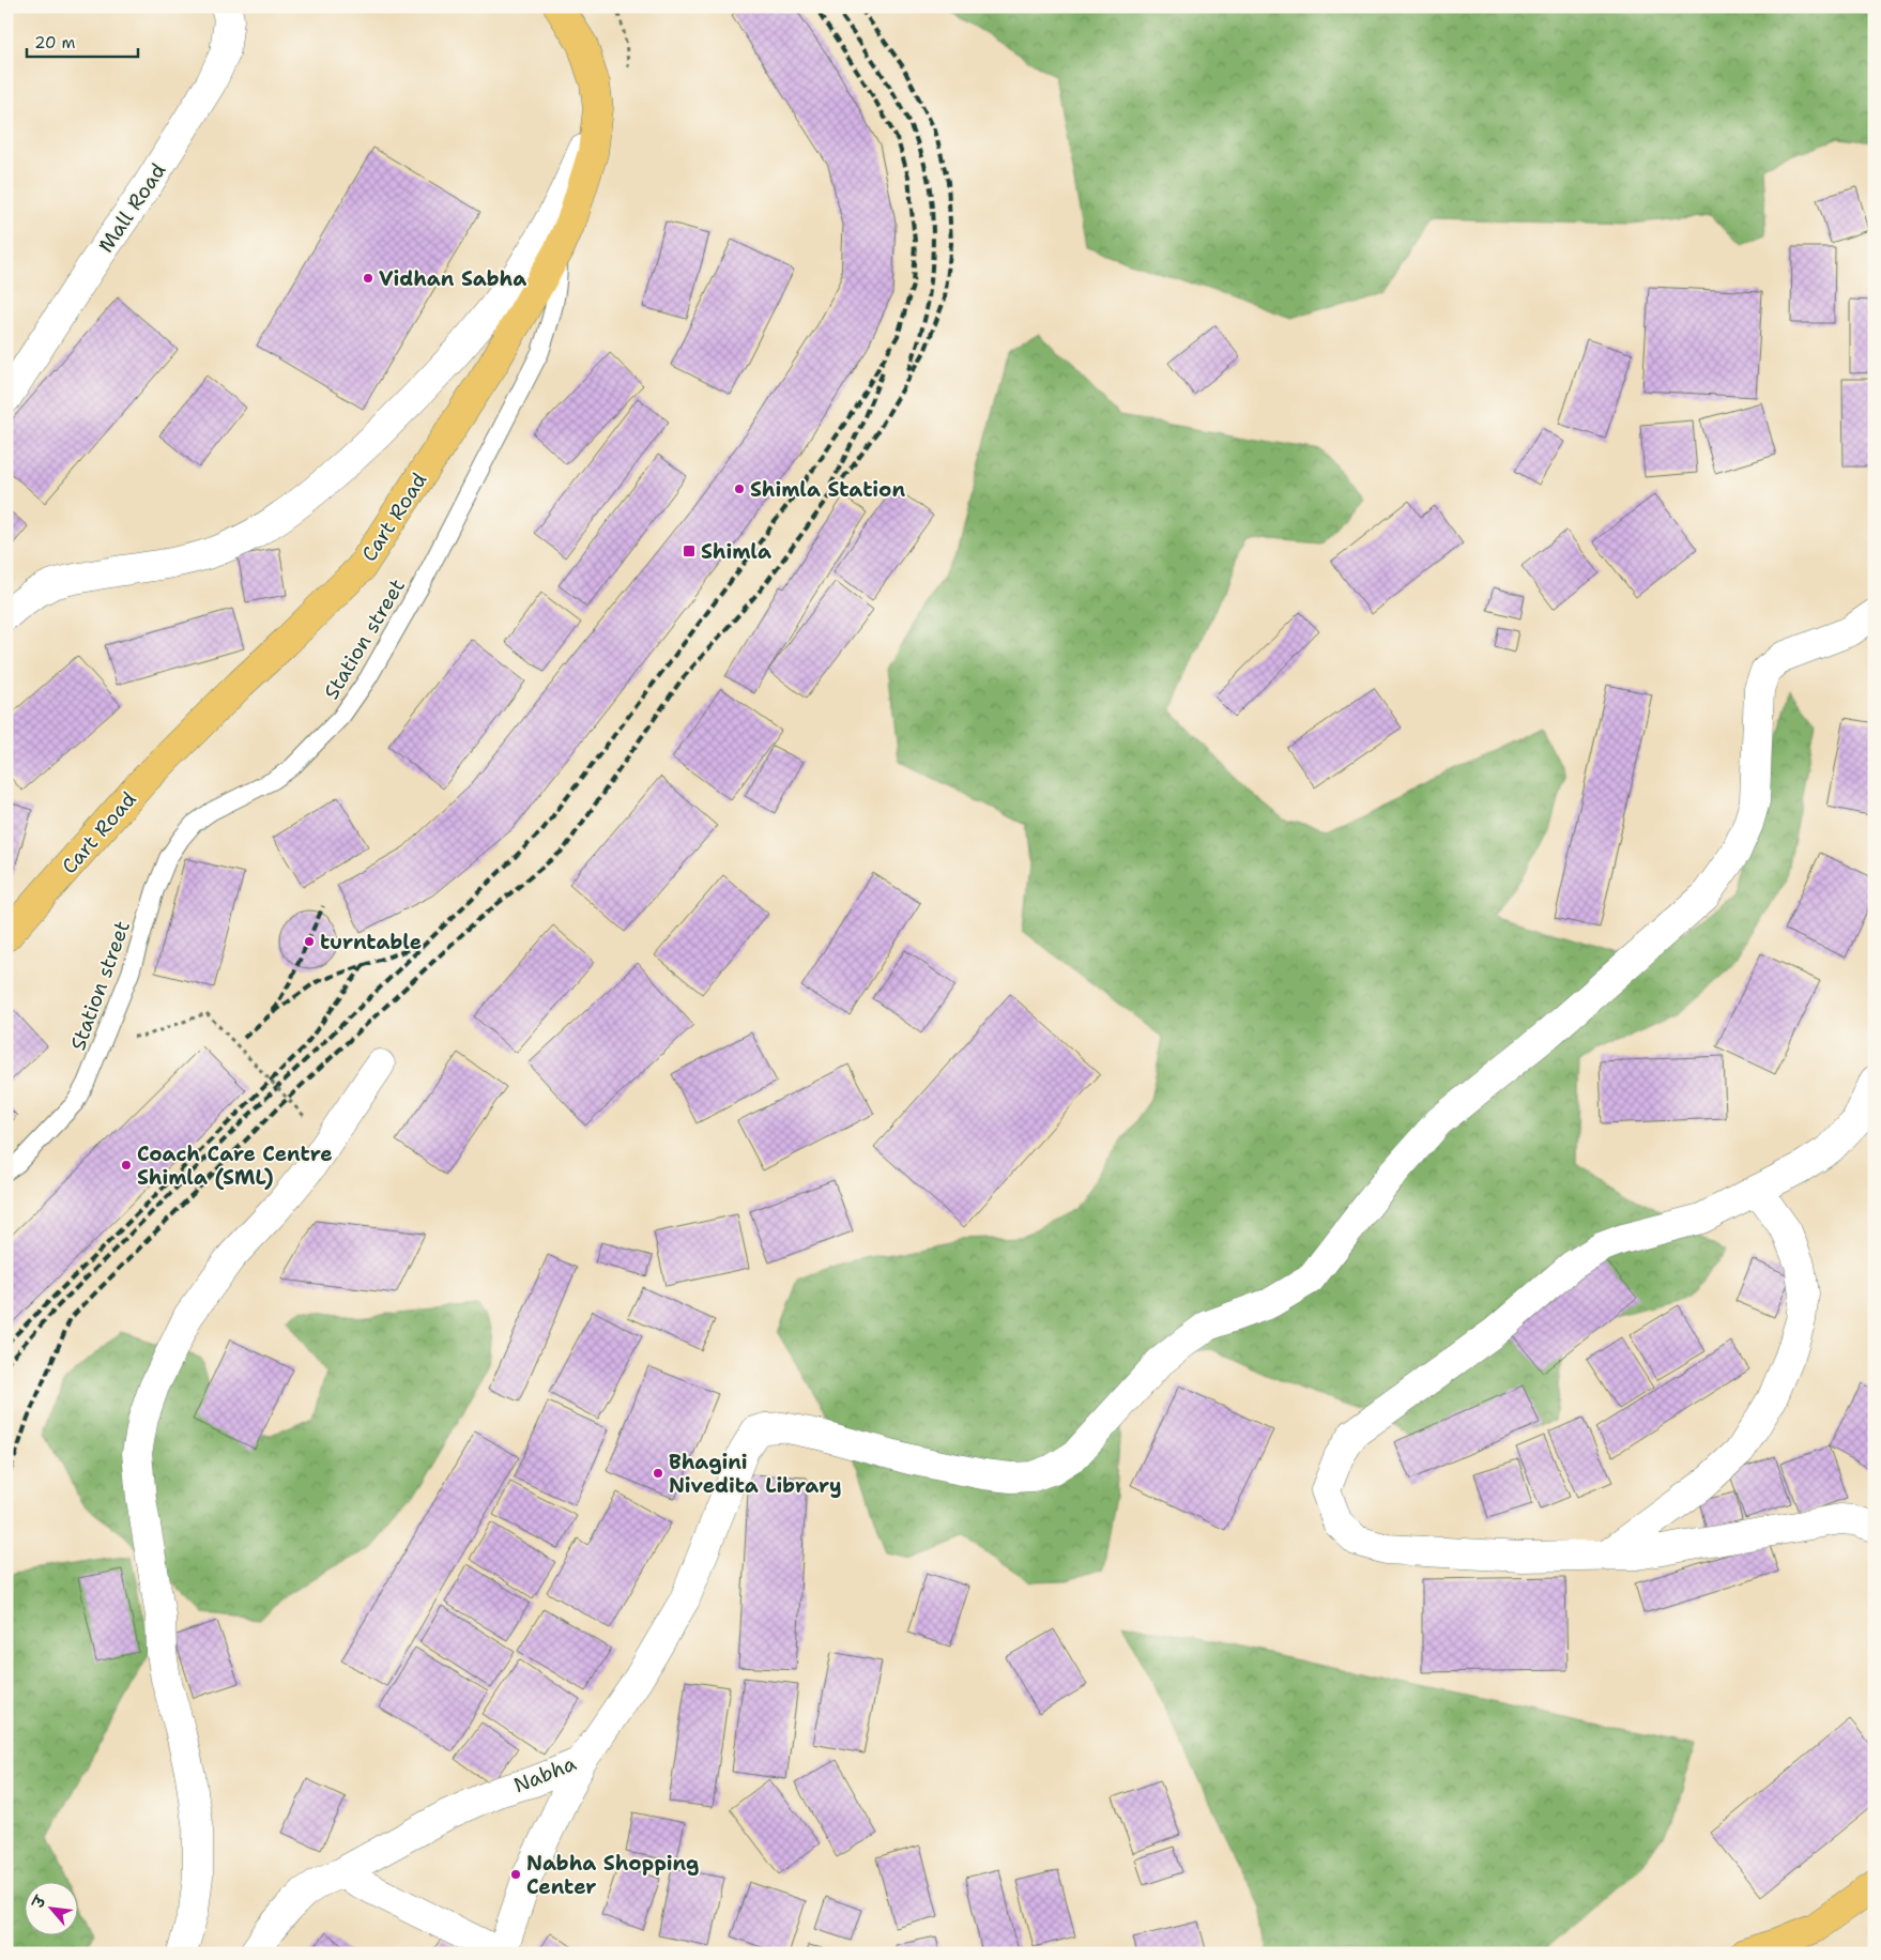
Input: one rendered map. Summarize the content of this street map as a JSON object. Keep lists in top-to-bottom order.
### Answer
{
  "streets": {
    "main road": ["Cart Road"],
    "street": ["Mall Road", "Nabha"],
    "lane": ["Station street"]
  },
  "crossings": [
    ["Cart Road", "Station street"]
  ],
  "places": {
    "other": [
      "Vidhan Sabha",
      "Shimla Station",
      "turntable",
      "Coach Care Centre Shimla (SML)",
      "Bhagini Nivedita Library",
      "Nabha Shopping Center"
    ],
    "transit": ["Shimla"]
  },
  "scale_bar": "20 m",
  "north": "top left"
}
